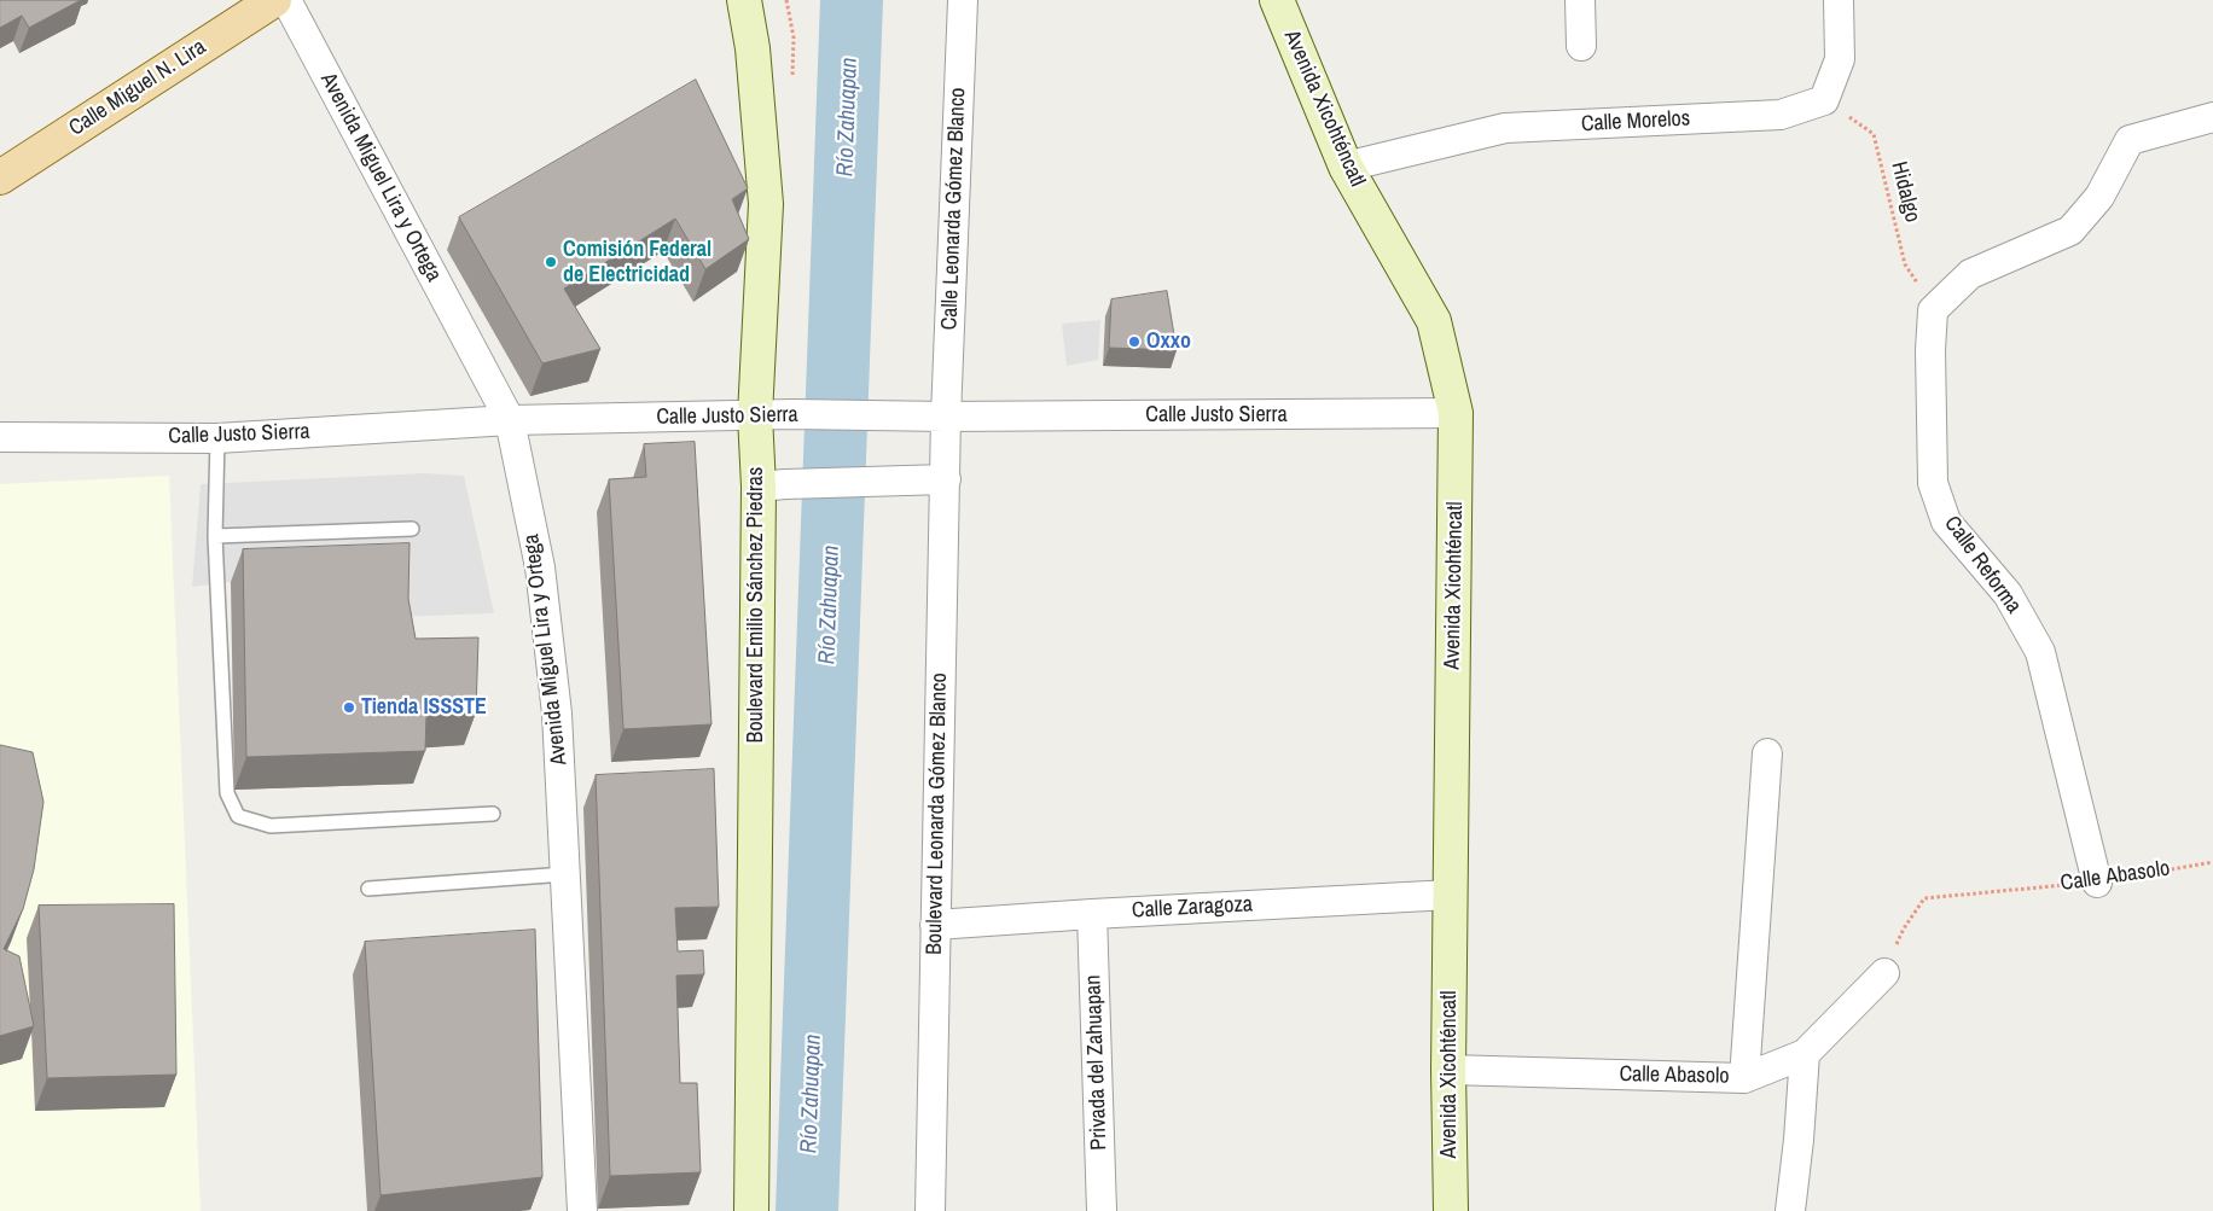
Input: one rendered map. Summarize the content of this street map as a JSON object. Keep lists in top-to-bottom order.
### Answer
{
  "streets": {
    "main road": ["Calle Miguel N. Lira"],
    "street": [
      "Avenida Xicohténcatl",
      "Calle Morelos",
      "Avenida Miguel Lira y Ortega",
      "Calle Leonarda Gómez Blanco",
      "Calle Justo Sierra",
      "Calle Reforma",
      "Boulevard Emilio Sánchez Piedras",
      "Boulevard Leonarda Gómez Blanco",
      "Calle Abasolo",
      "Calle Zaragoza",
      "Privada del Zahuapan"
    ],
    "path": ["Hidalgo"]
  },
  "crossings": [
    ["Avenida Xicohténcatl", "Calle Morelos"],
    ["Avenida Xicohténcatl", "Calle Justo Sierra"],
    ["Avenida Xicohténcatl", "Calle Abasolo"],
    ["Avenida Xicohténcatl", "Calle Zaragoza"],
    ["Calle Morelos", "Hidalgo"],
    ["Avenida Miguel Lira y Ortega", "Calle Justo Sierra"],
    ["Hidalgo", "Calle Reforma"],
    ["Calle Leonarda Gómez Blanco", "Calle Justo Sierra"],
    ["Calle Leonarda Gómez Blanco", "Boulevard Leonarda Gómez Blanco"],
    ["Calle Justo Sierra", "Boulevard Emilio Sánchez Piedras"],
    ["Calle Justo Sierra", "Boulevard Leonarda Gómez Blanco"],
    ["Calle Reforma", "Calle Abasolo"],
    ["Boulevard Leonarda Gómez Blanco", "Calle Zaragoza"],
    ["Calle Zaragoza", "Privada del Zahuapan"]
  ],
  "water": ["Río Zahuapan"],
  "places": ["Comisión Federal de Electricidad", "Oxxo", "Tienda ISSSTE"]
}
